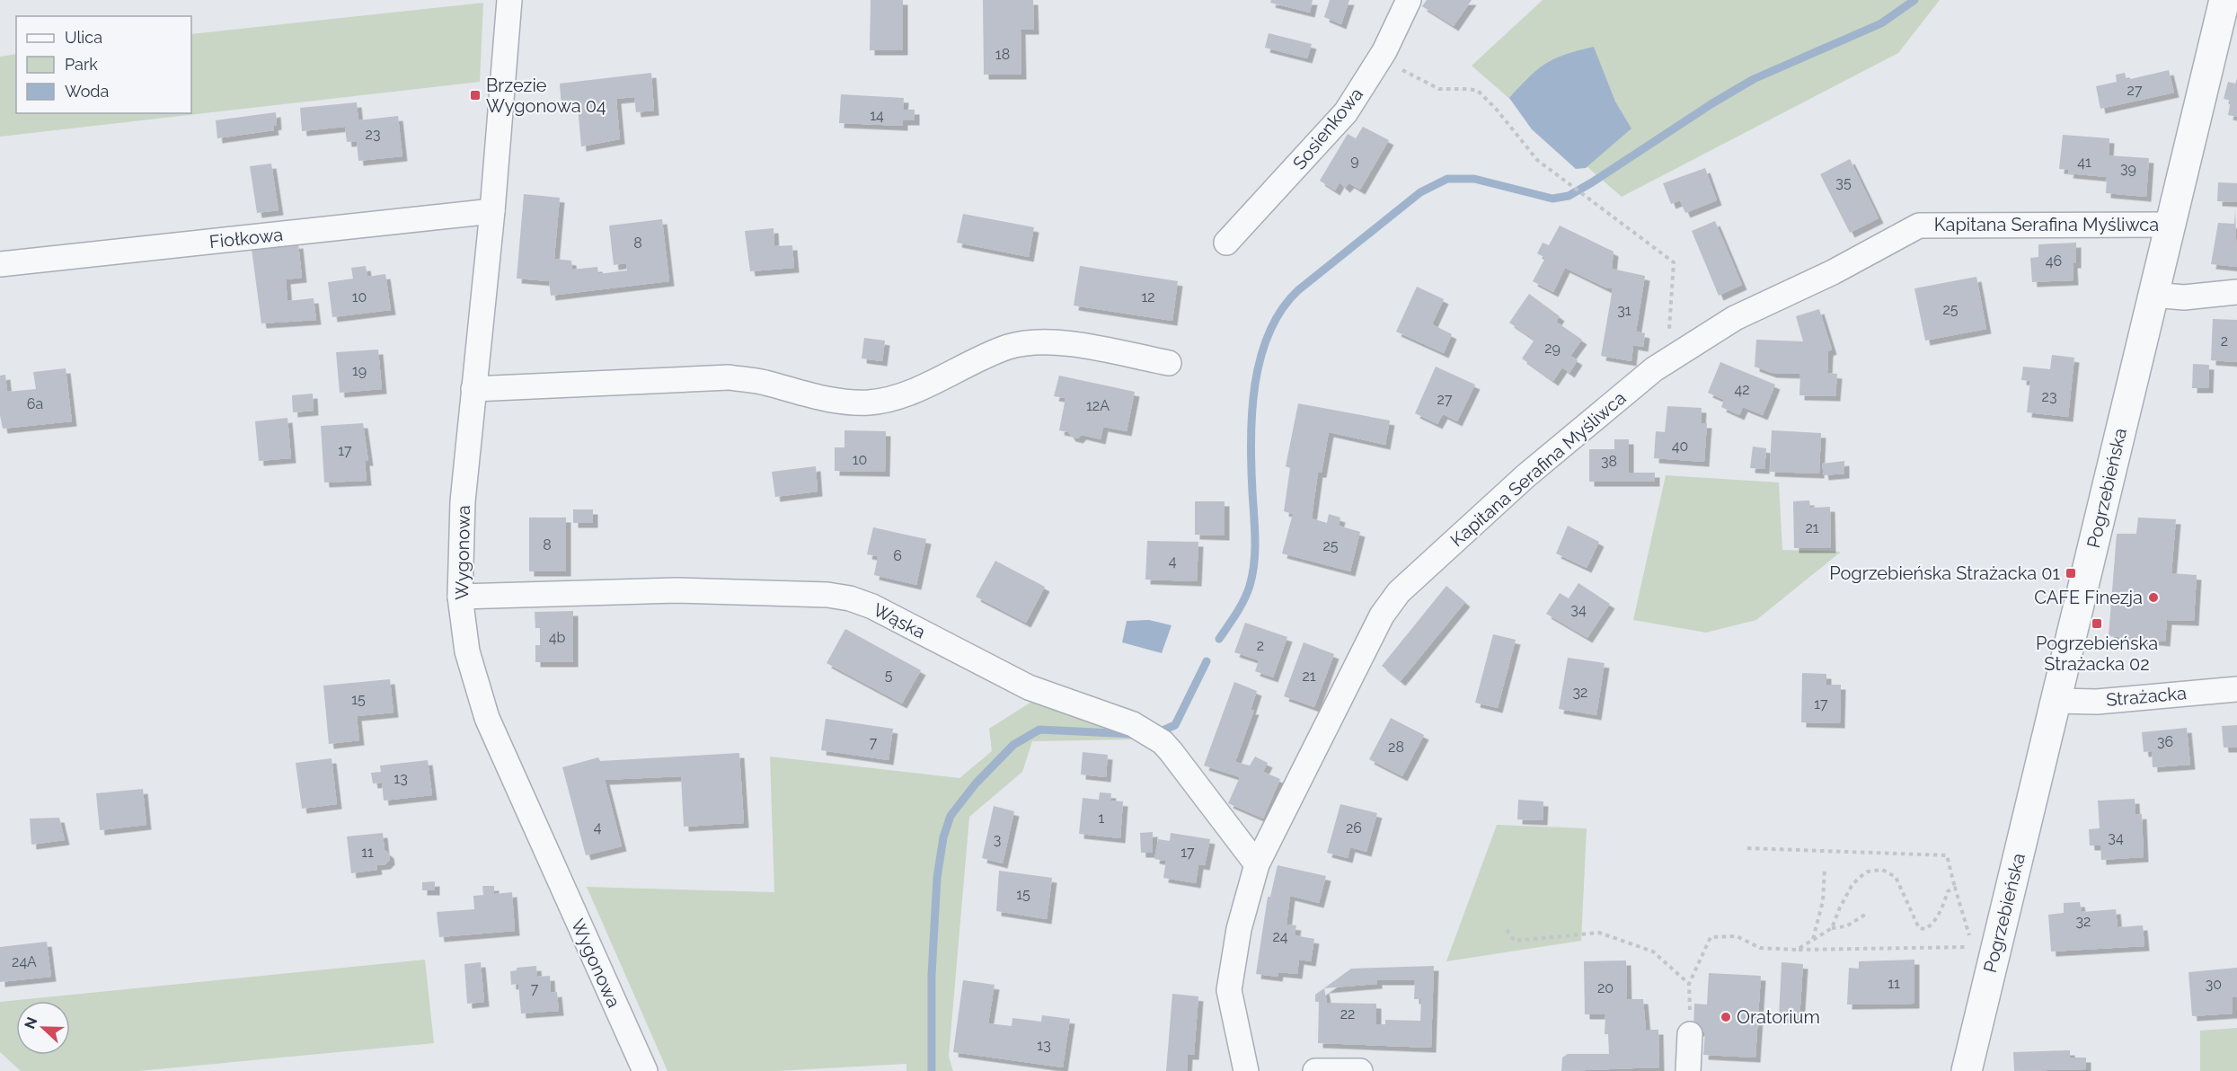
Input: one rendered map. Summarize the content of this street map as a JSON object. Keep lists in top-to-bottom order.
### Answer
{
  "streets": {
    "street": [
      "Sosienkowa",
      "Kapitana Serafina Myśliwca",
      "Fiołkowa",
      "Pogrzebieńska",
      "Wygonowa",
      "Wąska",
      "Strażacka"
    ]
  },
  "crossings": [
    ["Kapitana Serafina Myśliwca", "Pogrzebieńska"],
    ["Kapitana Serafina Myśliwca", "Wąska"],
    ["Fiołkowa", "Wygonowa"],
    ["Pogrzebieńska", "Strażacka"],
    ["Wygonowa", "Wąska"]
  ],
  "places": {
    "transit": ["Brzezie Wygonowa 04", "Pogrzebieńska Strażacka 01", "Pogrzebieńska Strażacka 02"],
    "other": ["CAFE Finezja", "Oratorium"]
  },
  "house_numbers": [
    "18",
    "27",
    "14",
    "23",
    "9",
    "41",
    "39",
    "35",
    "8",
    "46",
    "10",
    "12",
    "25",
    "31",
    "2",
    "29",
    "19",
    "42",
    "23",
    "27",
    "6a",
    "12A",
    "40",
    "17",
    "10",
    "38",
    "21",
    "8",
    "25",
    "6",
    "4",
    "34",
    "4b",
    "2",
    "5",
    "21",
    "32",
    "15",
    "17",
    "36",
    "7",
    "28",
    "13",
    "1",
    "4",
    "26",
    "34",
    "3",
    "11",
    "17",
    "15",
    "32",
    "24",
    "24A",
    "11",
    "30",
    "20",
    "7",
    "22",
    "13"
  ],
  "legend": ["Ulica", "Park", "Woda"],
  "north": "left"
}
